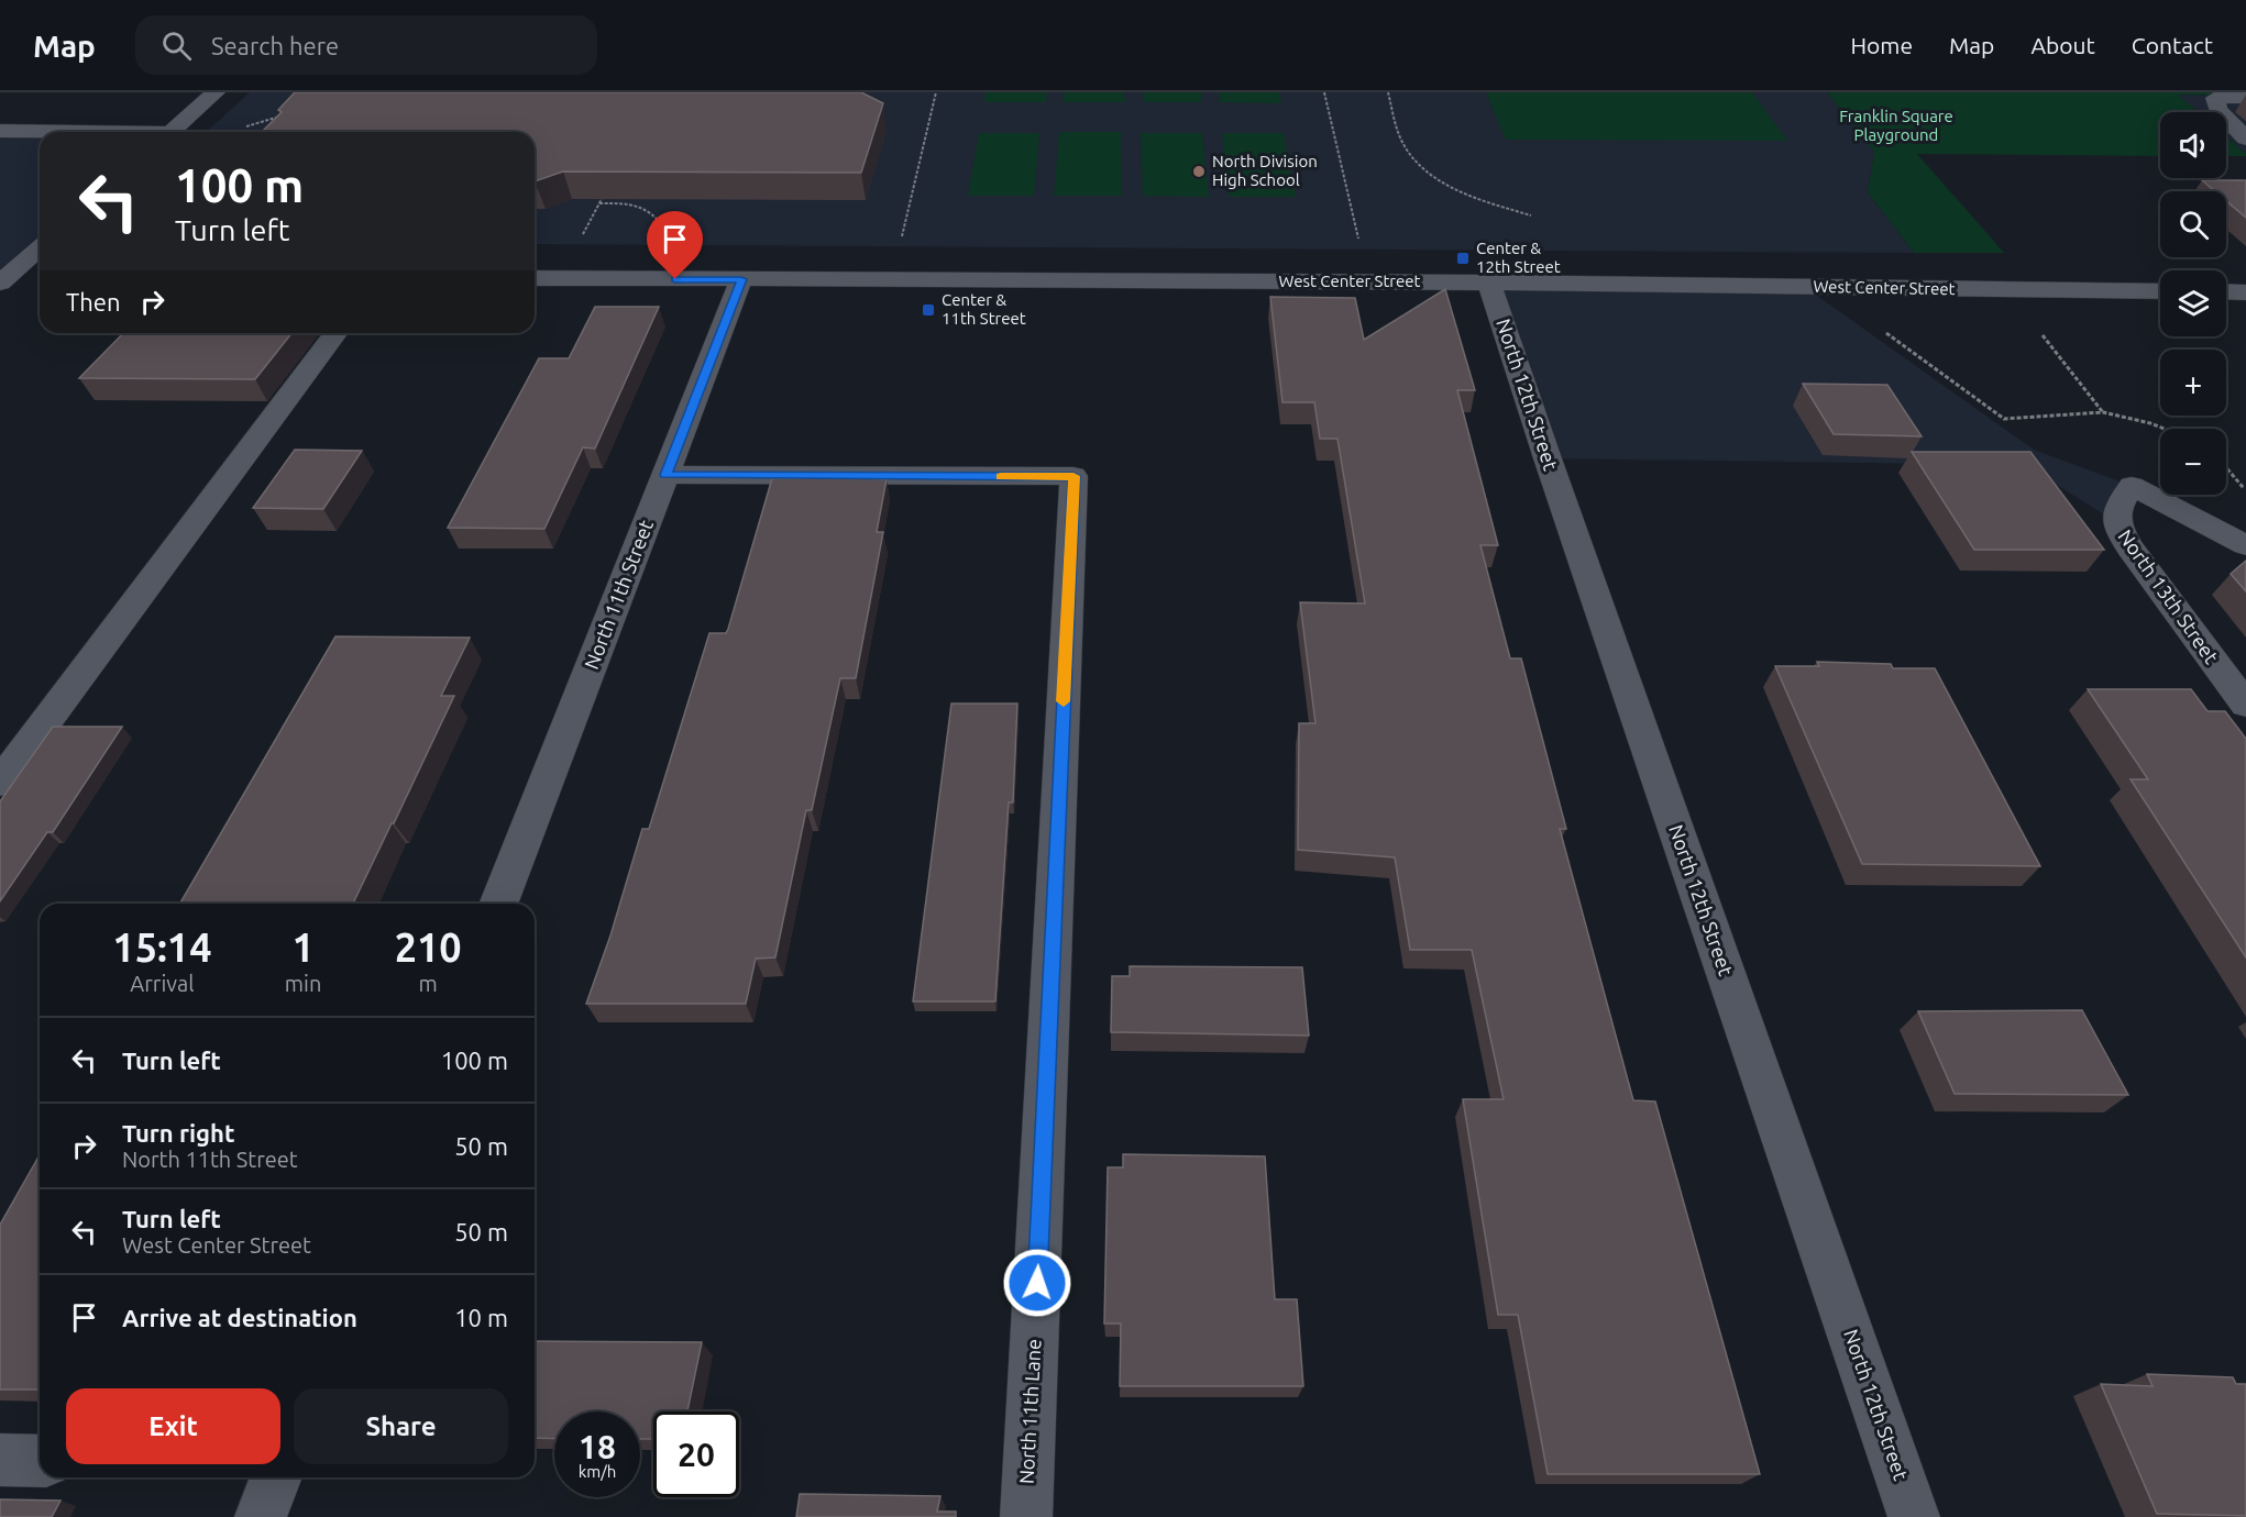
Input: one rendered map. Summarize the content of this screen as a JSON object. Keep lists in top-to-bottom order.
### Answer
{
  "streets": {
    "street": [
      "West Center Street",
      "North 12th Street",
      "North 11th Street",
      "North 13th Street",
      "North 11th Lane"
    ]
  },
  "crossings": [
    ["West Center Street", "North 12th Street"],
    ["West Center Street", "North 11th Street"],
    ["North 11th Street", "North 11th Lane"]
  ],
  "parks": ["Franklin Square Playground"],
  "places": {
    "other": ["North Division High School"],
    "transit": ["Center & 12th Street", "Center & 11th Street"]
  },
  "page": {
    "header": "Map",
    "search": "Search here",
    "nav": [
      "Home",
      "Map",
      "About",
      "Contact"
    ],
    "map_buttons": ["+", "−"],
    "turn": ["100 m", "Turn left"],
    "then": "Then",
    "eta": [
      "15:14",
      "Arrival",
      "1",
      "min",
      "210",
      "m"
    ],
    "list": [
      {
        "name": "Turn left",
        "value": "100 m"
      },
      {
        "name": "Turn right",
        "note": "North 11th Street",
        "value": "50 m"
      },
      {
        "name": "Turn left",
        "note": "West Center Street",
        "value": "50 m"
      },
      {
        "name": "Arrive at destination",
        "value": "10 m"
      }
    ],
    "buttons": ["Exit", "Share"],
    "speed": "18 km/h",
    "limit": "20"
  }
}
